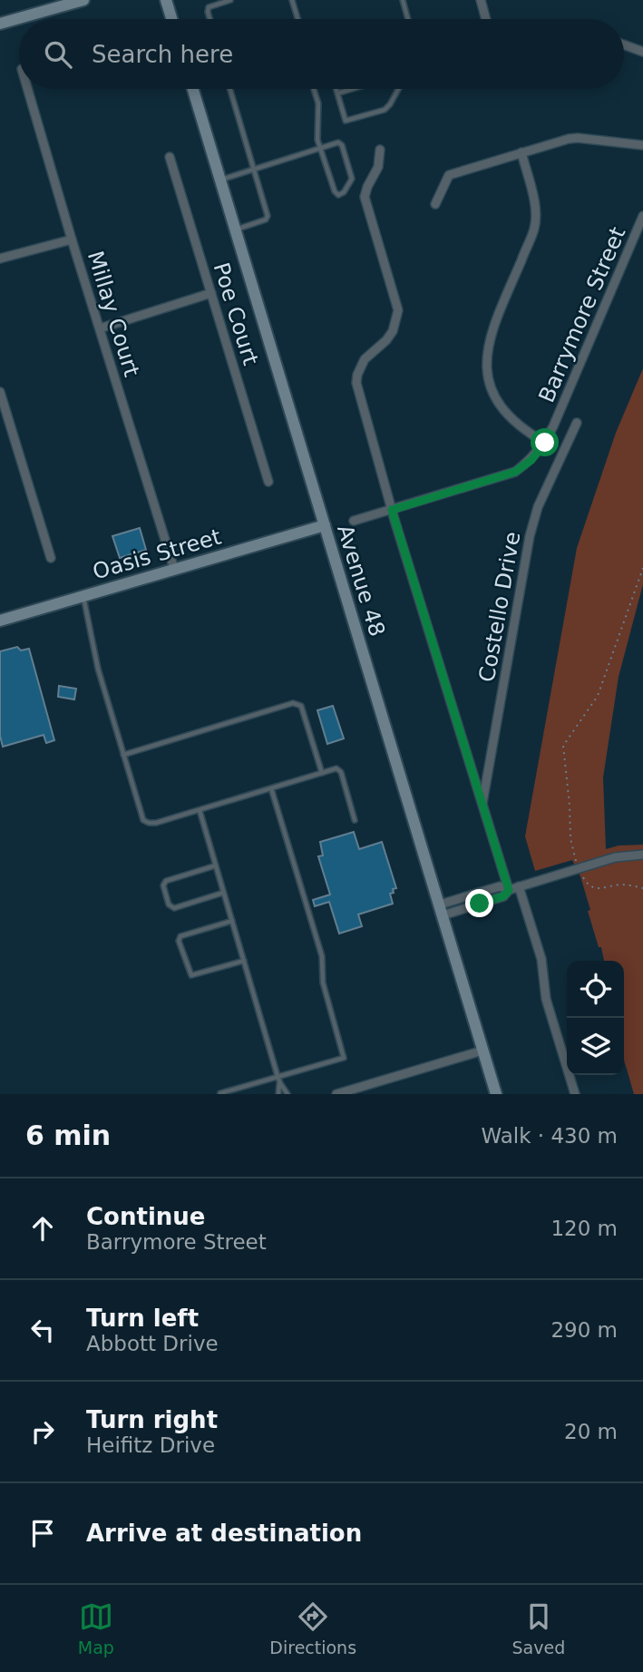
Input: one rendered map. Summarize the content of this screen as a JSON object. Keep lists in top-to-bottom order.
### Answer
{
  "streets": {
    "main road": ["Oasis Street", "Avenue 48"],
    "street": [
      "Millay Court",
      "Poe Court",
      "Barrymore Street",
      "Costello Drive"
    ]
  },
  "crossings": [
    ["Millay Court", "Oasis Street"],
    ["Oasis Street", "Avenue 48"]
  ],
  "page": {
    "search": "Search here",
    "heading": ["6 min", "Walk · 430 m"],
    "list": [
      ["Continue", "Barrymore Street", "120 m"],
      ["Turn left", "Abbott Drive", "290 m"],
      ["Turn right", "Heifitz Drive", "20 m"],
      "Arrive at destination"
    ],
    "nav": ["Map", "Directions", "Saved"]
  }
}
